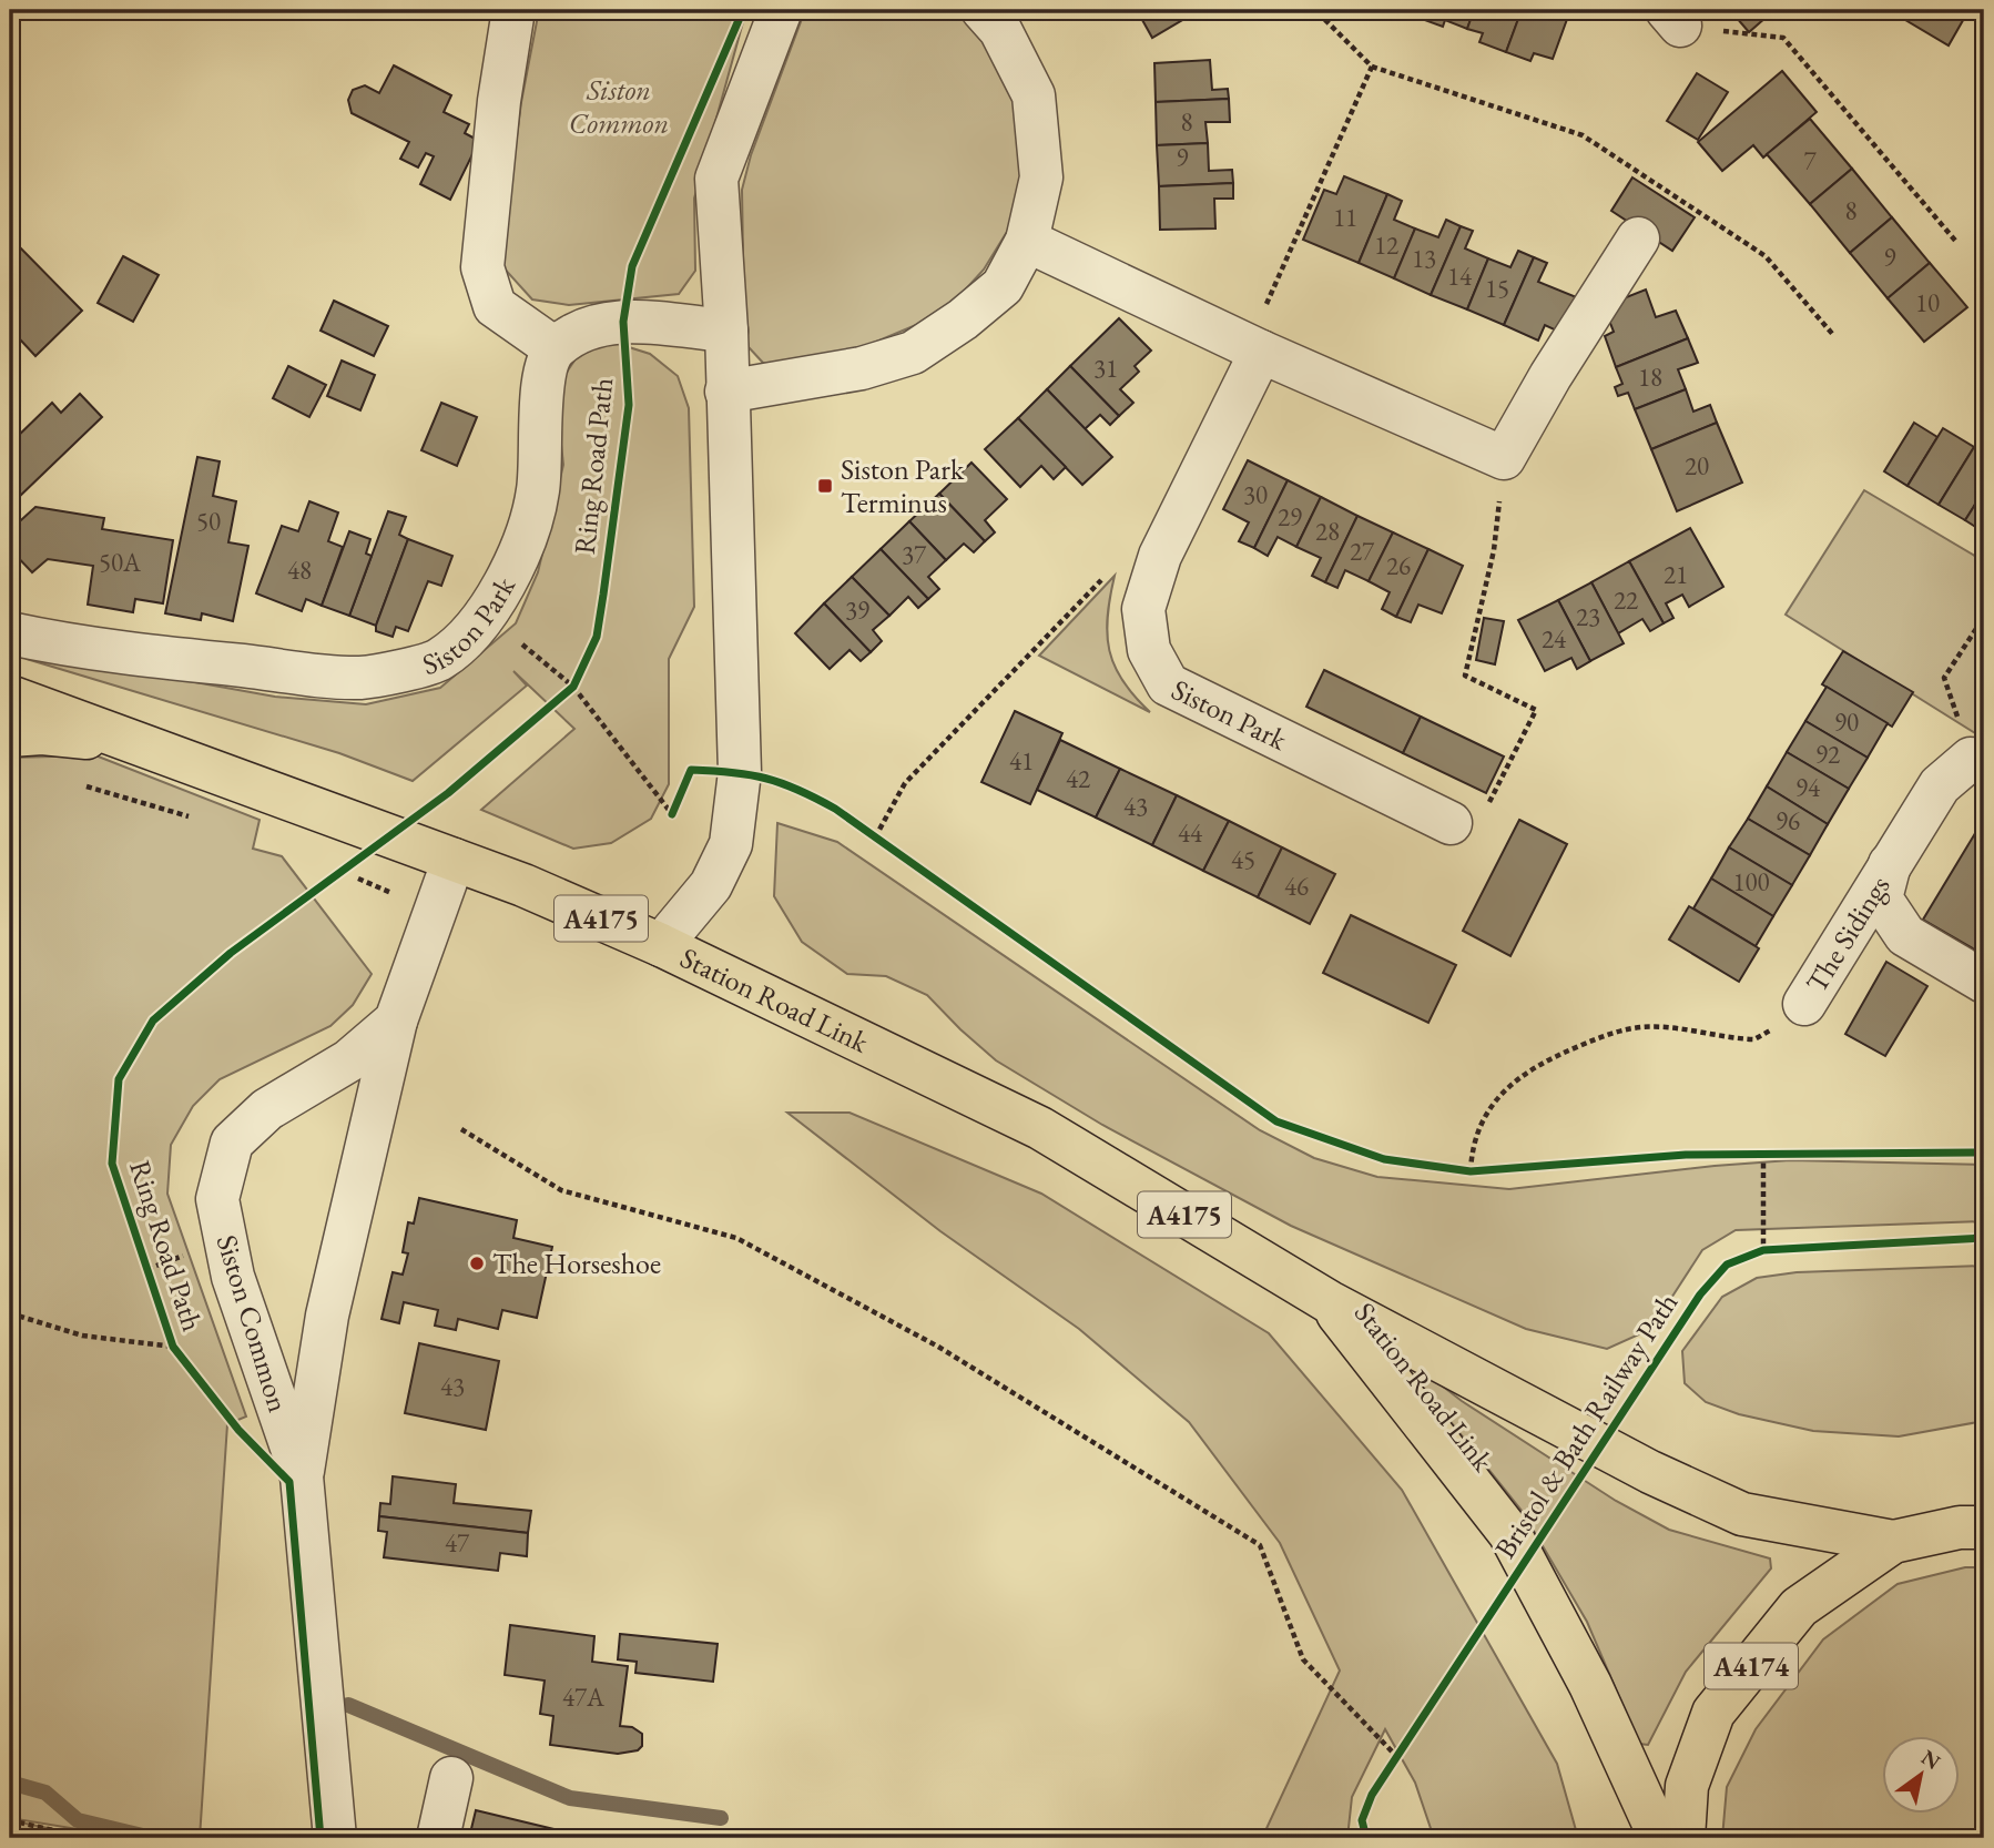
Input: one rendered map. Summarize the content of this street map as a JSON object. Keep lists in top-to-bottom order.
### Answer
{
  "streets": {
    "main road": ["A4175", "Station Road Link", "A4174"],
    "street": ["Siston Park", "The Sidings", "Siston Common"],
    "cycle path": ["Ring Road Path", "Bristol & Bath Railway Path"]
  },
  "crossings": [
    ["Station Road Link", "Siston Common"],
    ["Station Road Link", "A4174"]
  ],
  "parks": ["Siston Common"],
  "places": {
    "transit": ["Siston Park Terminus"],
    "other": ["The Horseshoe"]
  },
  "house_numbers": [
    "8",
    "9",
    "7",
    "8",
    "11",
    "12",
    "9",
    "13",
    "14",
    "15",
    "10",
    "31",
    "18",
    "20",
    "30",
    "29",
    "50",
    "28",
    "27",
    "37",
    "50A",
    "26",
    "48",
    "21",
    "22",
    "39",
    "23",
    "24",
    "90",
    "92",
    "41",
    "42",
    "94",
    "43",
    "96",
    "44",
    "45",
    "100",
    "46",
    "43",
    "47",
    "47A"
  ],
  "north": "top right"
}
